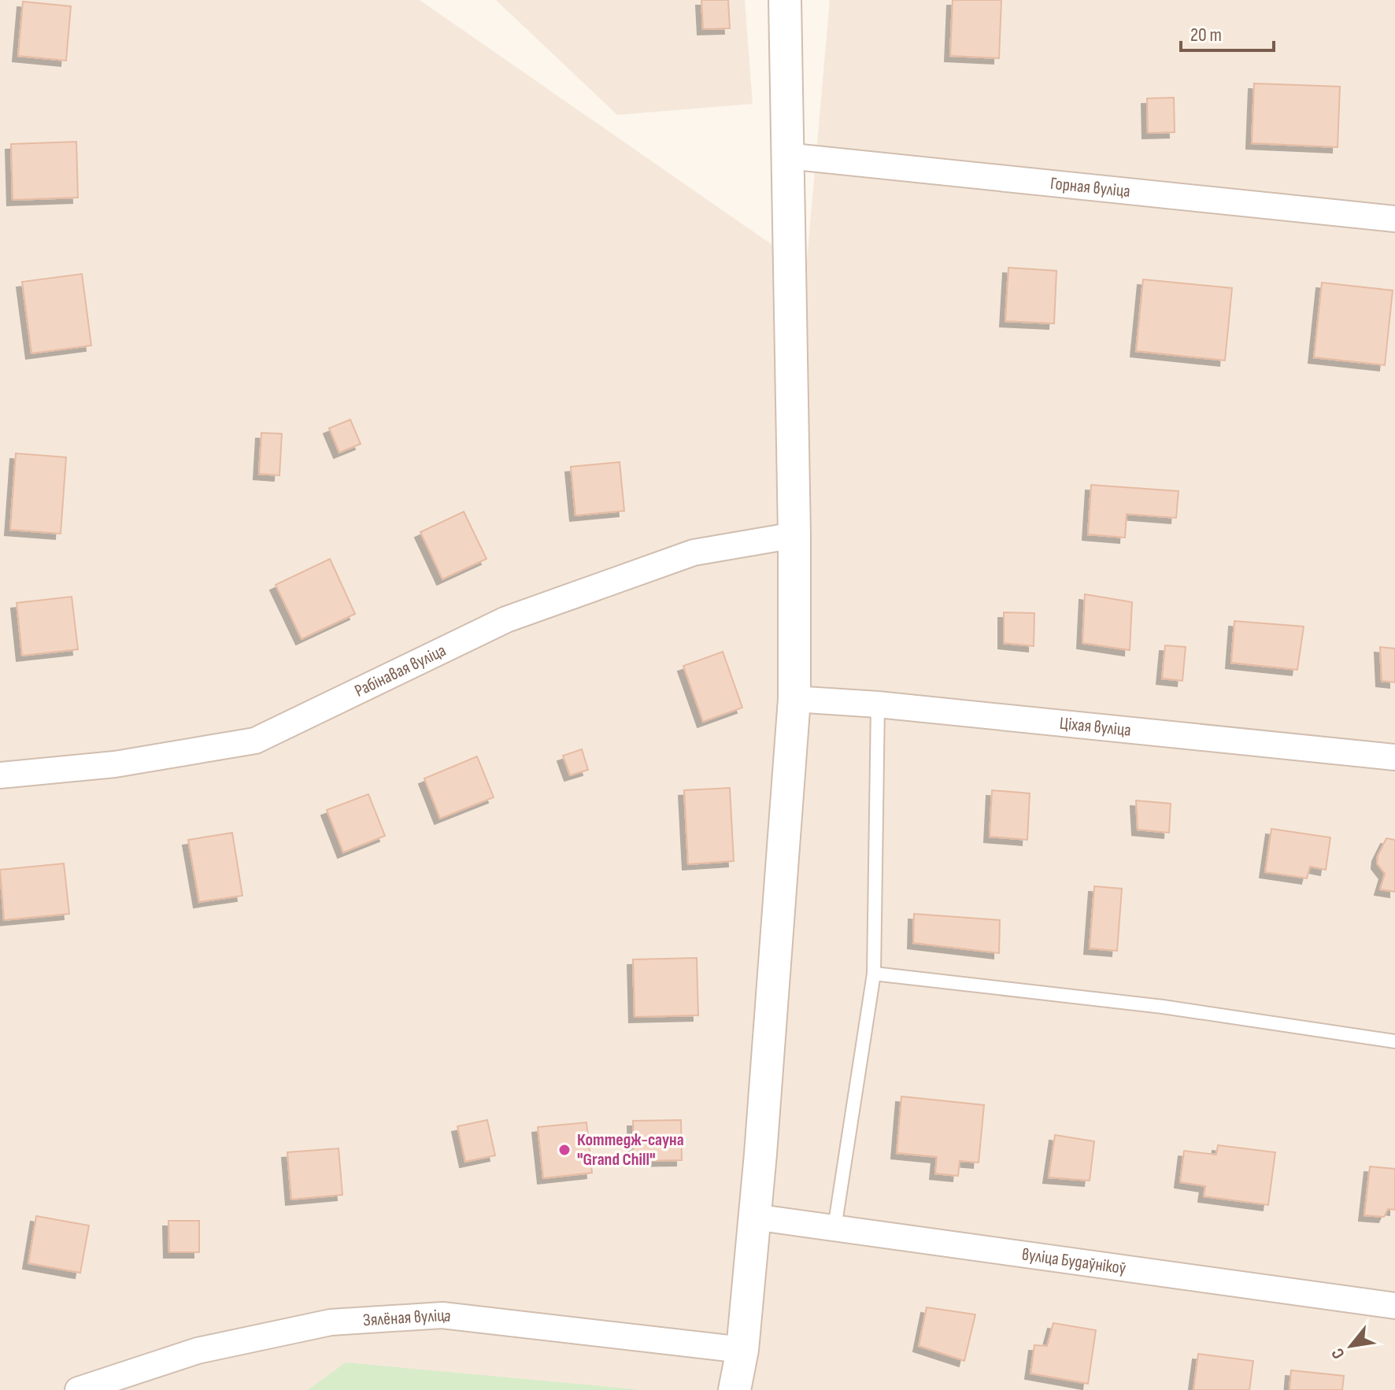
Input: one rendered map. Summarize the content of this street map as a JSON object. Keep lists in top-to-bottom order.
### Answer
{
  "streets": {
    "street": [
      "Горная вуліца",
      "Рабінавая вуліца",
      "Ціхая вуліца",
      "вуліца Будаўнікоў",
      "Зялёная вуліца"
    ]
  },
  "places": ["Коттедж-сауна \"Grand Chill\""],
  "scale_bar": "20 m",
  "north": "bottom left"
}
